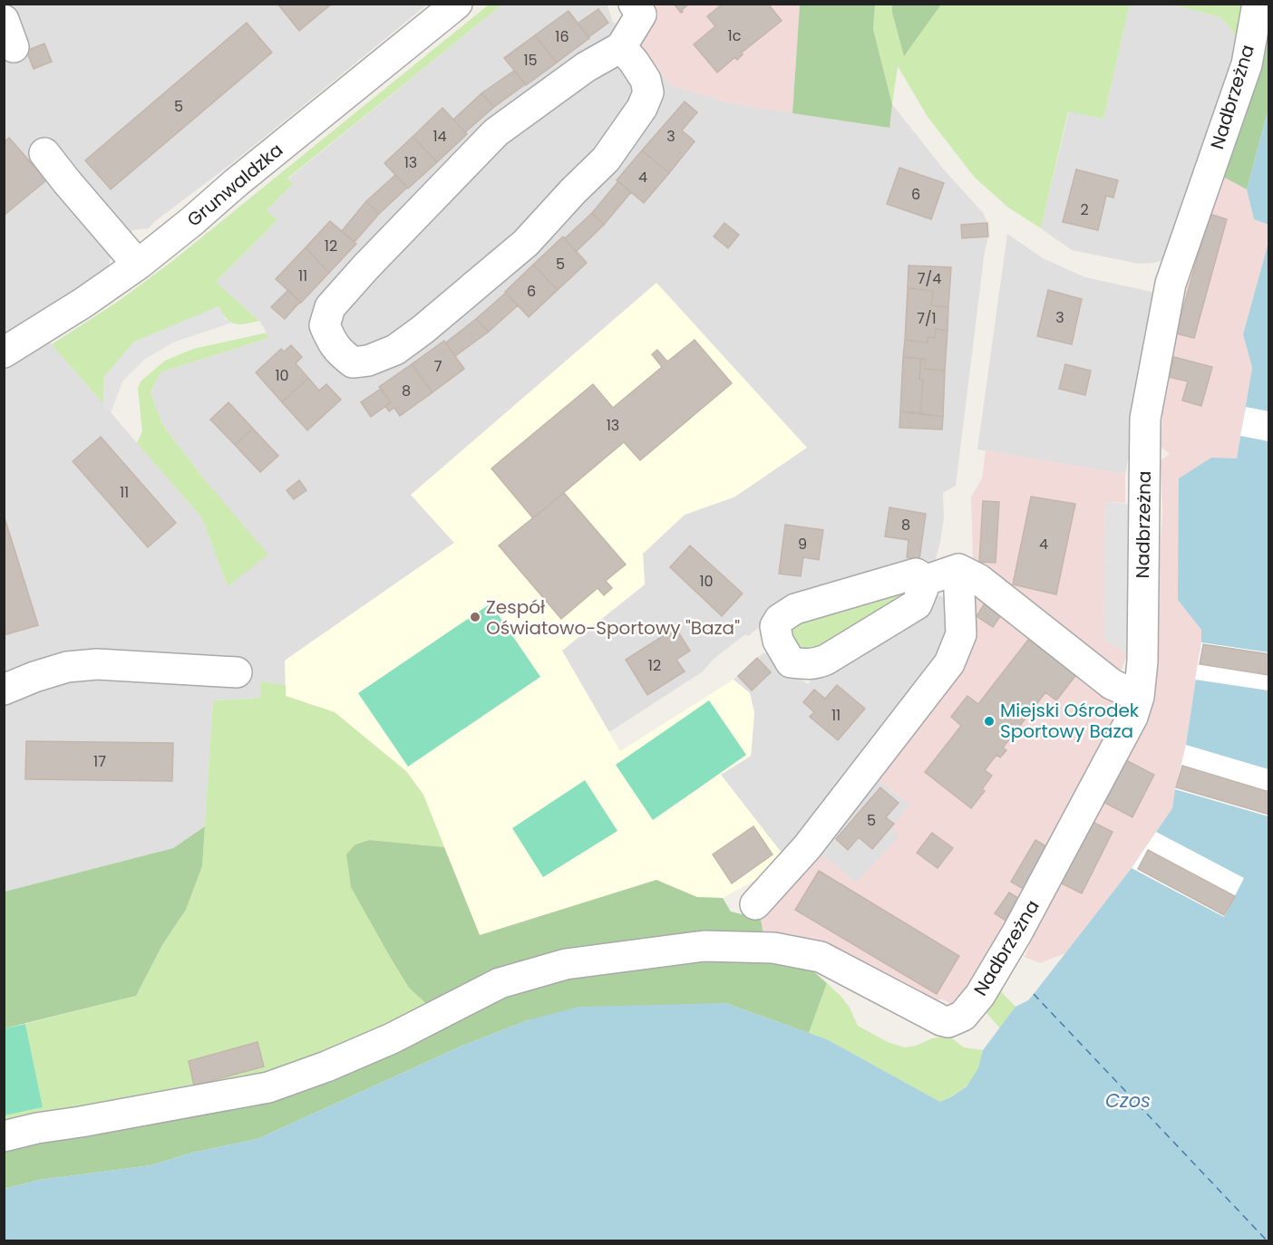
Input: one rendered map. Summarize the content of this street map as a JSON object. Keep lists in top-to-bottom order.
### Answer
{
  "streets": {
    "street": ["Nadbrzeżna", "Grunwaldzka"]
  },
  "water": ["Czos"],
  "places": ["Zespół Oświatowo-Sportowy \"Baza\"", "Miejski Ośrodek Sportowy Baza"],
  "house_numbers": [
    "1c",
    "16",
    "15",
    "5",
    "14",
    "3",
    "13",
    "4",
    "6",
    "2",
    "12",
    "5",
    "11",
    "7/4",
    "6",
    "3",
    "7/1",
    "7",
    "10",
    "8",
    "13",
    "11",
    "8",
    "9",
    "4",
    "10",
    "12",
    "11",
    "17",
    "5"
  ]
}
